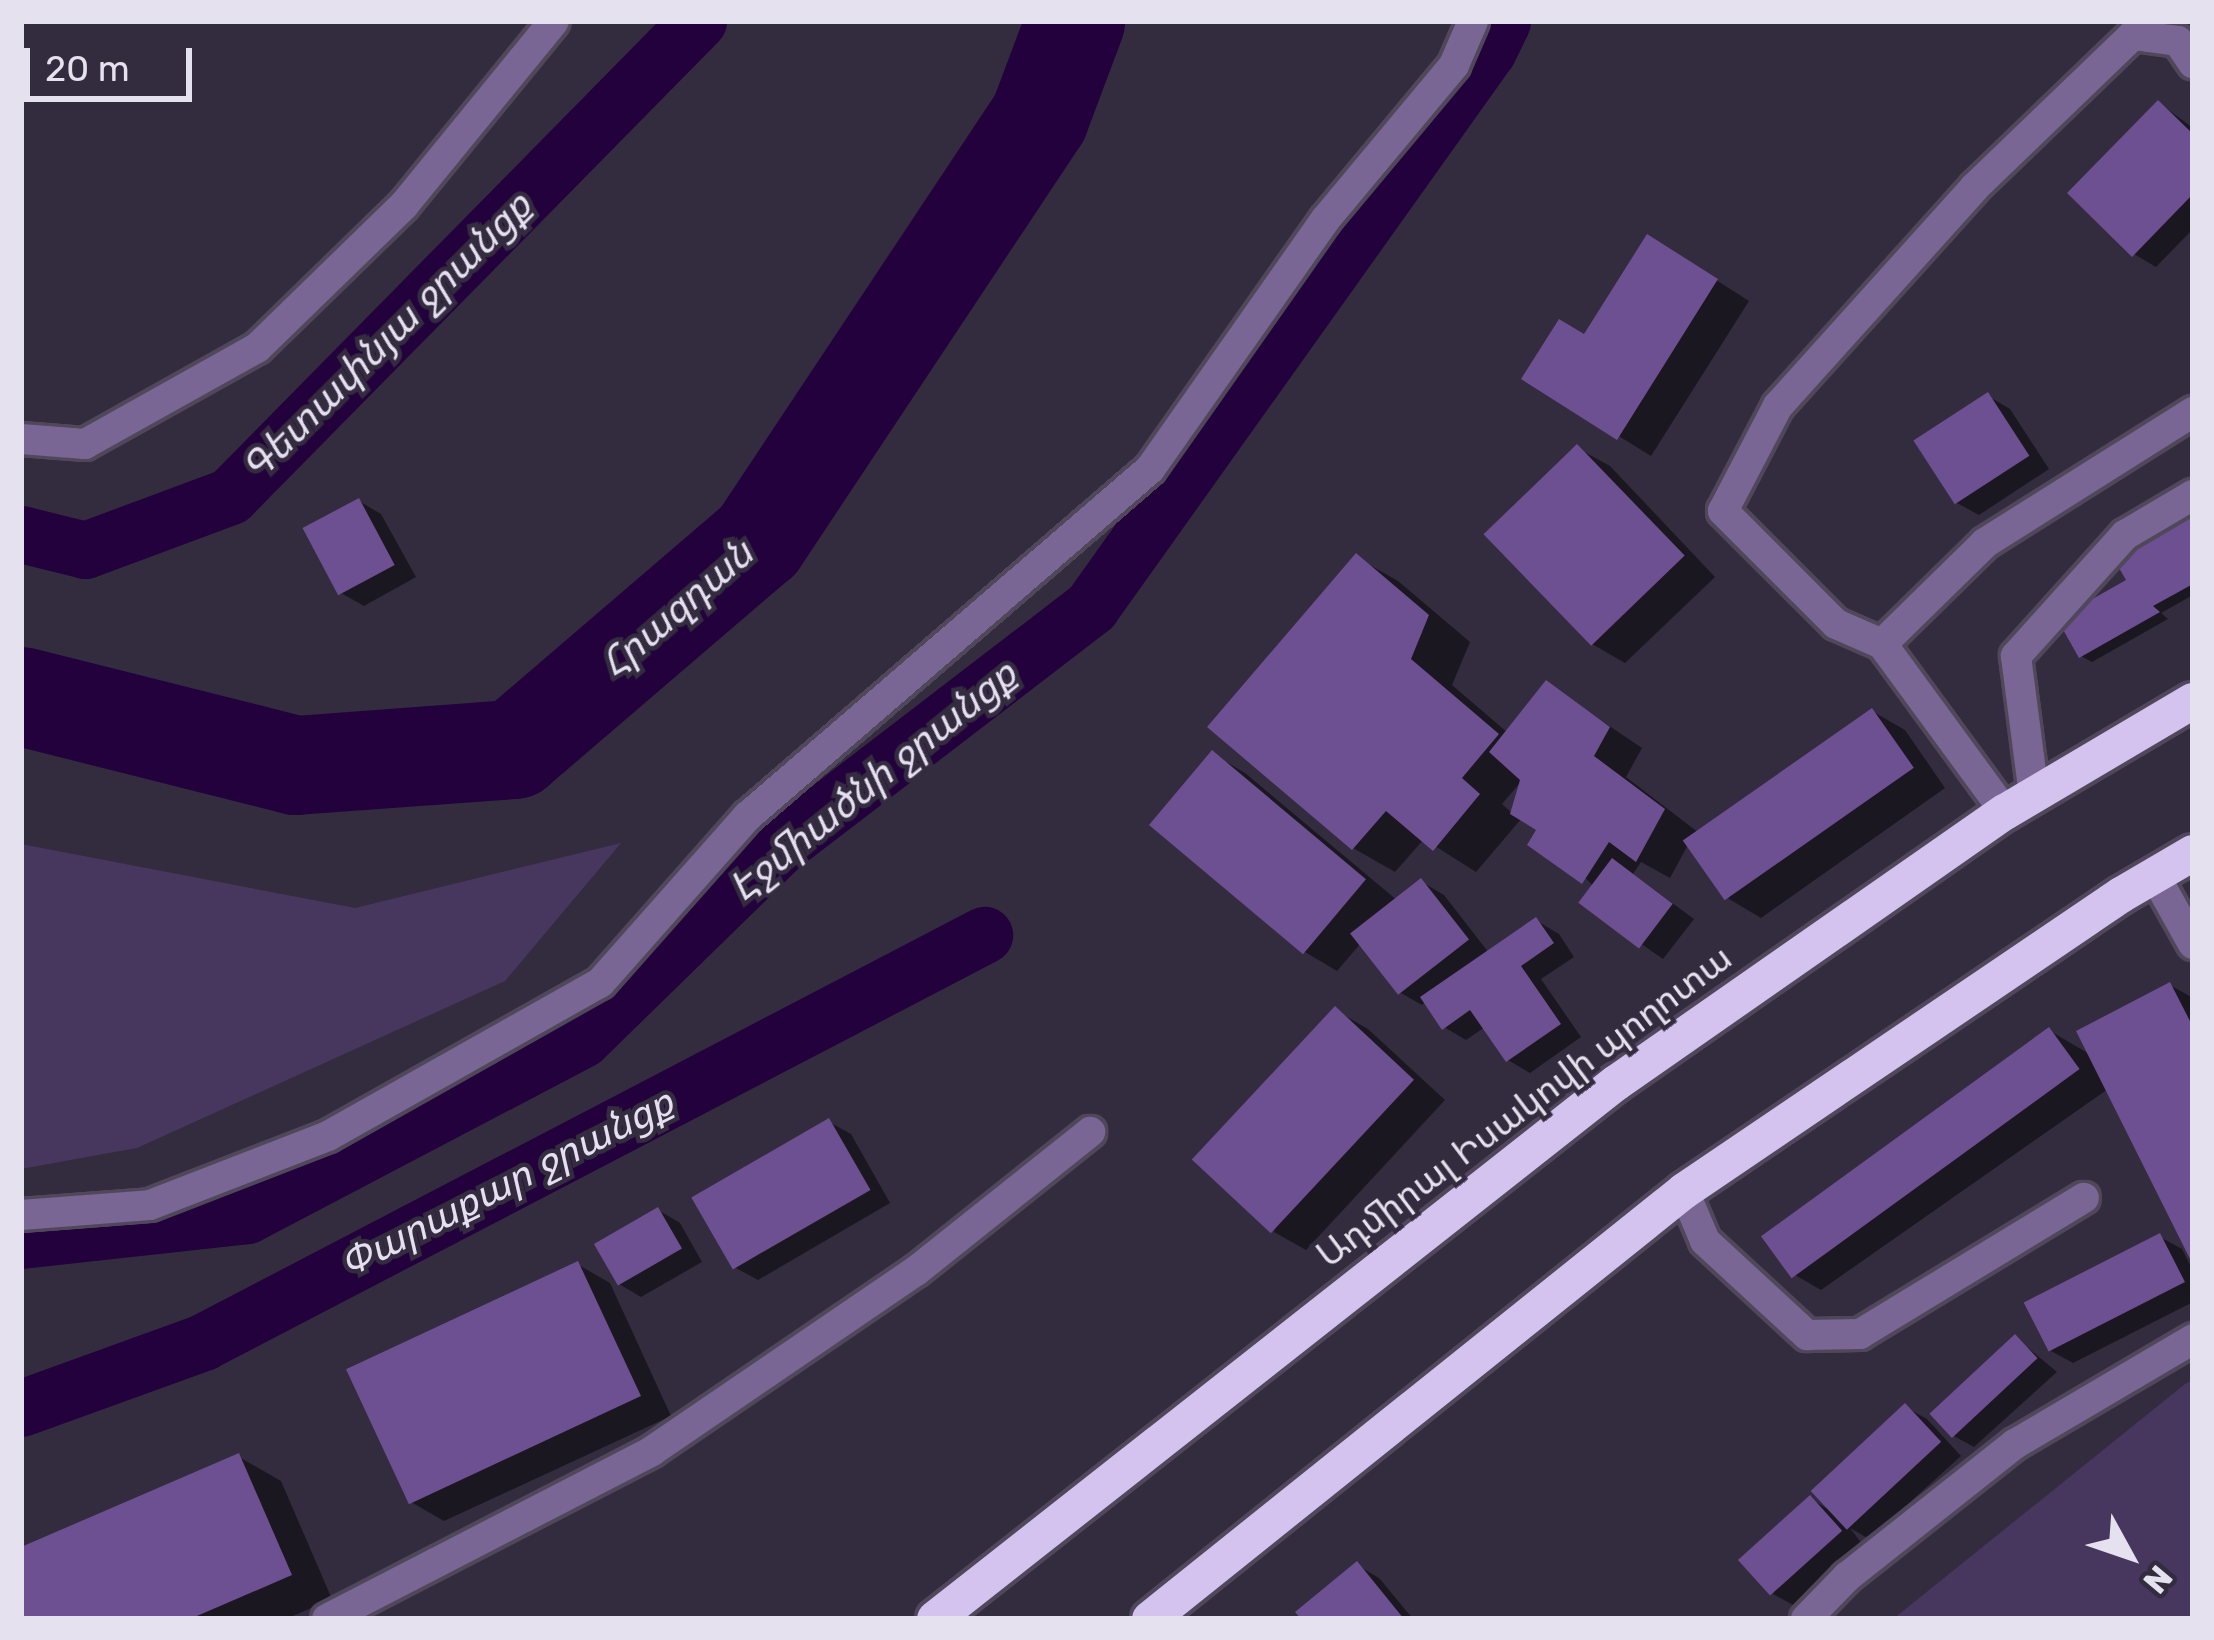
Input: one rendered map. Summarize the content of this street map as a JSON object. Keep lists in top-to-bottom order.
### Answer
{
  "streets": {
    "highway": ["Ադմիրալ Իսակովի պողոտա"]
  },
  "water": [
    "Գետափնյա ջրանցք",
    "Հրազդան",
    "Էջմիածնի ջրանցք",
    "Փարաքար ջրանցք"
  ],
  "scale_bar": "20 m",
  "north": "bottom right"
}
